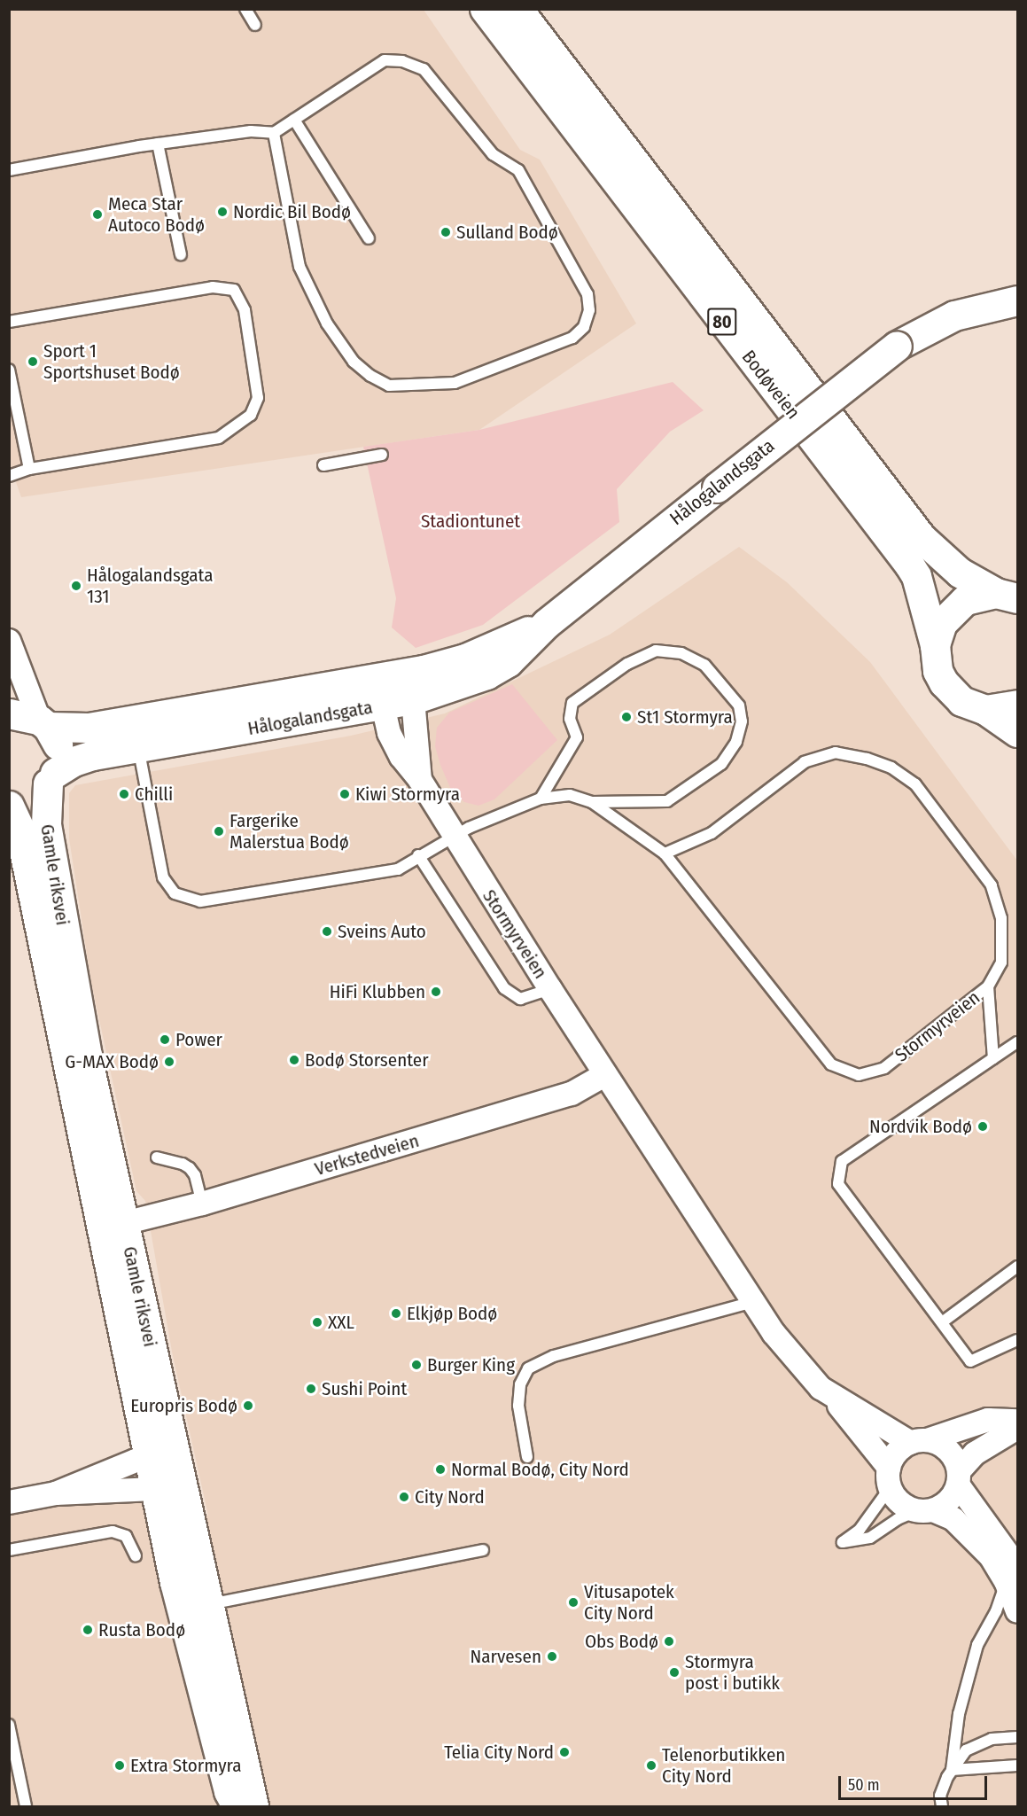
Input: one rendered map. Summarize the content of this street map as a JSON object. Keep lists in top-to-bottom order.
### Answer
{
  "streets": {
    "main road": [
      "80",
      "Bodøveien",
      "Hålogalandsgata",
      "Gamle riksvei"
    ],
    "street": ["Stormyrveien", "Verkstedveien"]
  },
  "crossings": [
    ["Hålogalandsgata", "Gamle riksvei"],
    ["Hålogalandsgata", "Stormyrveien"],
    ["Gamle riksvei", "Verkstedveien"],
    ["Stormyrveien", "Verkstedveien"]
  ],
  "parks": ["Stadiontunet"],
  "places": [
    "Nordic Bil Bodø",
    "Meca Star Autoco Bodø",
    "Sulland Bodø",
    "Sport 1 Sportshuset Bodø",
    "Hålogalandsgata 131",
    "St1 Stormyra",
    "Chilli",
    "Kiwi Stormyra",
    "Fargerike Malerstua Bodø",
    "Sveins Auto",
    "HiFi Klubben",
    "Power",
    "Bodø Storsenter",
    "G-MAX Bodø",
    "Nordvik Bodø",
    "Elkjøp Bodø",
    "XXL",
    "Burger King",
    "Sushi Point",
    "Europris Bodø",
    "Normal Bodø, City Nord",
    "City Nord",
    "Vitusapotek City Nord",
    "Rusta Bodø",
    "Obs Bodø",
    "Narvesen",
    "Stormyra post i butikk",
    "Telia City Nord",
    "Extra Stormyra",
    "Telenorbutikken City Nord"
  ],
  "scale_bar": "50 m"
}
